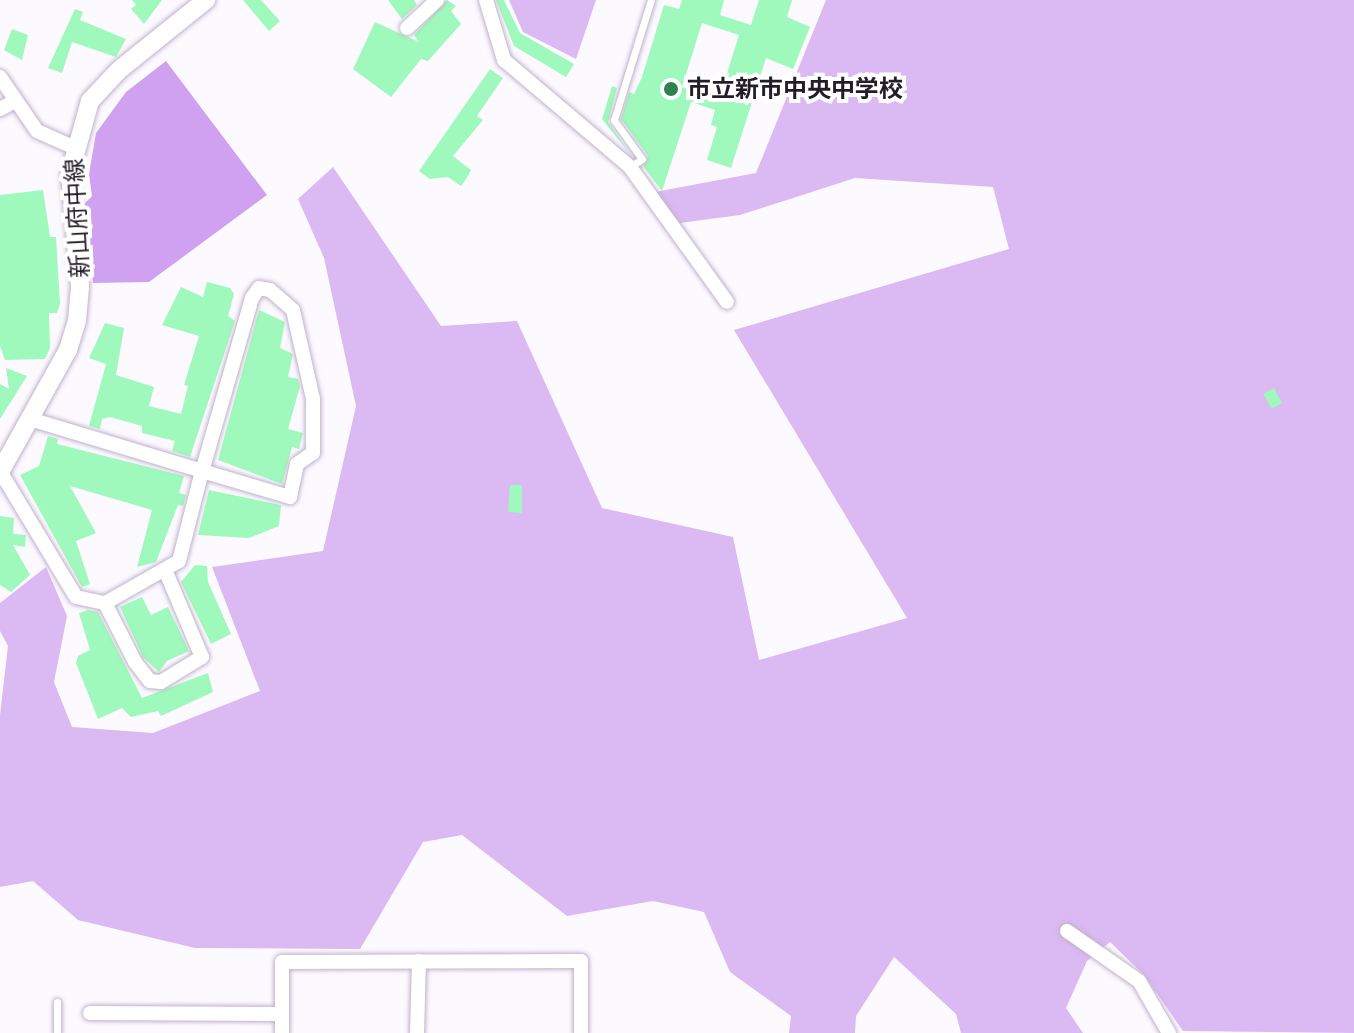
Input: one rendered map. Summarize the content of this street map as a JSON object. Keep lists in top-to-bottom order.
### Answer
{
  "streets": {
    "main road": ["新山府中線"]
  },
  "places": ["市立新市中央中学校"]
}
